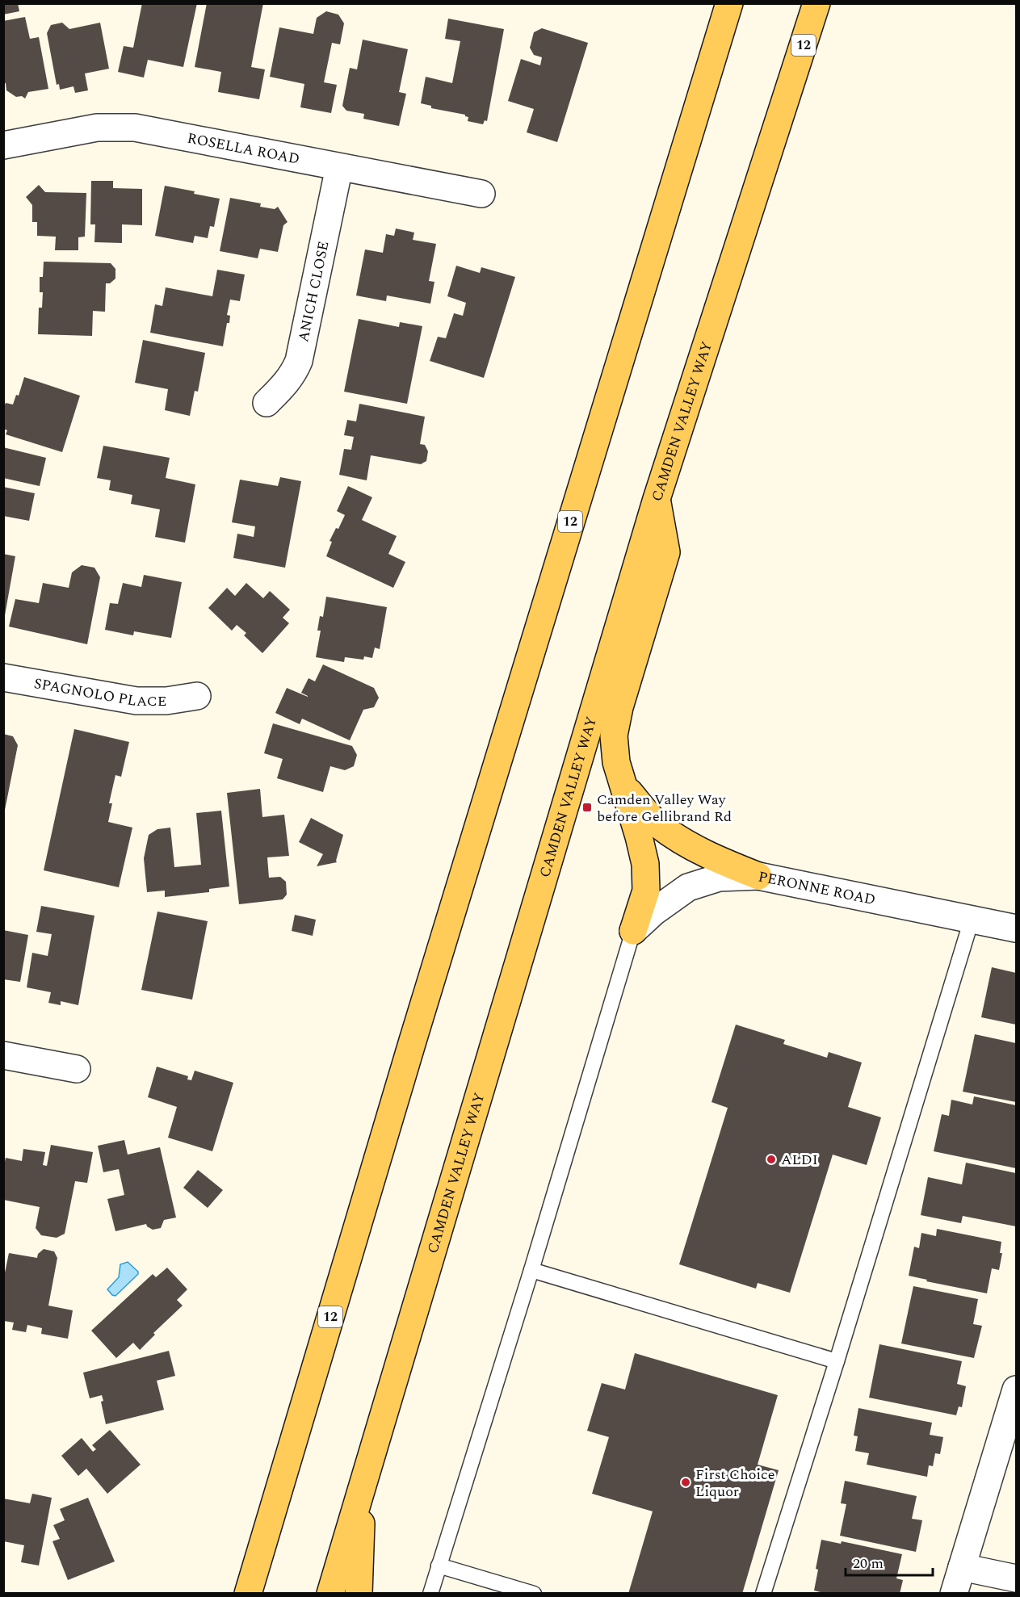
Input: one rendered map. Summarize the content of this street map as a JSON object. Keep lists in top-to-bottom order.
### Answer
{
  "streets": {
    "main road": ["12", "CAMDEN VALLEY WAY"],
    "street": [
      "ROSELLA ROAD",
      "ANICH CLOSE",
      "SPAGNOLO PLACE",
      "PERONNE ROAD"
    ]
  },
  "crossings": [
    ["ROSELLA ROAD", "ANICH CLOSE"]
  ],
  "places": {
    "transit": ["Camden Valley Way before Gellibrand Rd"],
    "other": ["ALDI", "First Choice Liquor"]
  },
  "scale_bar": "20 m"
}
